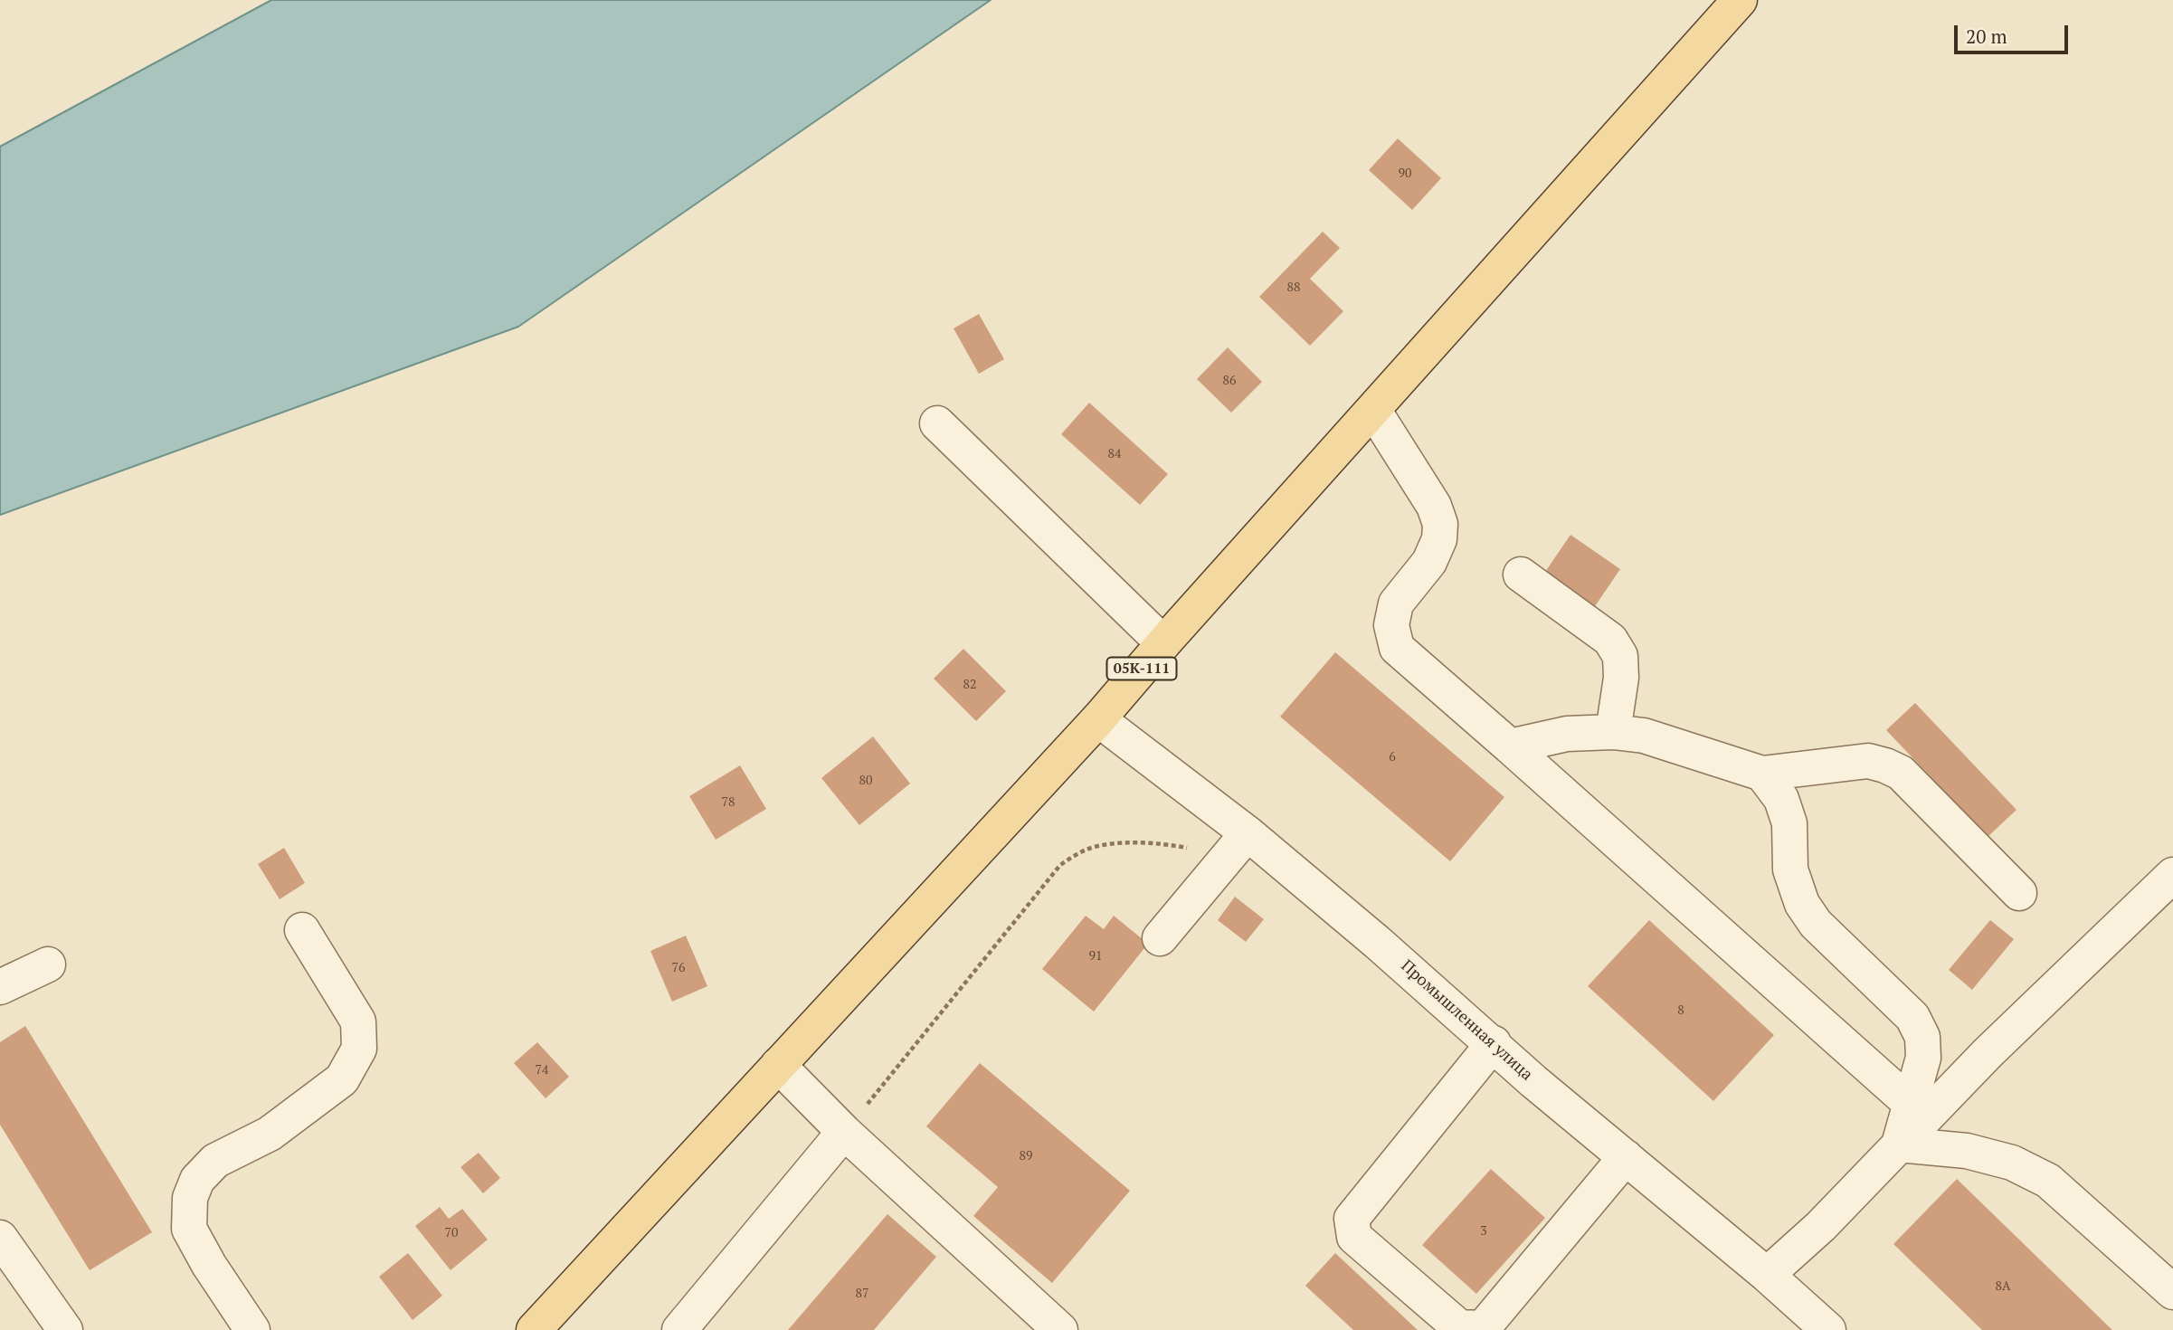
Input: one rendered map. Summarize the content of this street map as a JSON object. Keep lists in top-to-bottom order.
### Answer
{
  "streets": {
    "main road": ["05К-111"],
    "lane": ["Промышленная улица"]
  },
  "crossings": [
    ["05К-111", "Промышленная улица"]
  ],
  "house_numbers": [
    "90",
    "88",
    "86",
    "84",
    "82",
    "6",
    "80",
    "78",
    "91",
    "76",
    "8",
    "74",
    "89",
    "3",
    "70",
    "8А",
    "87"
  ],
  "scale_bar": "20 m"
}
